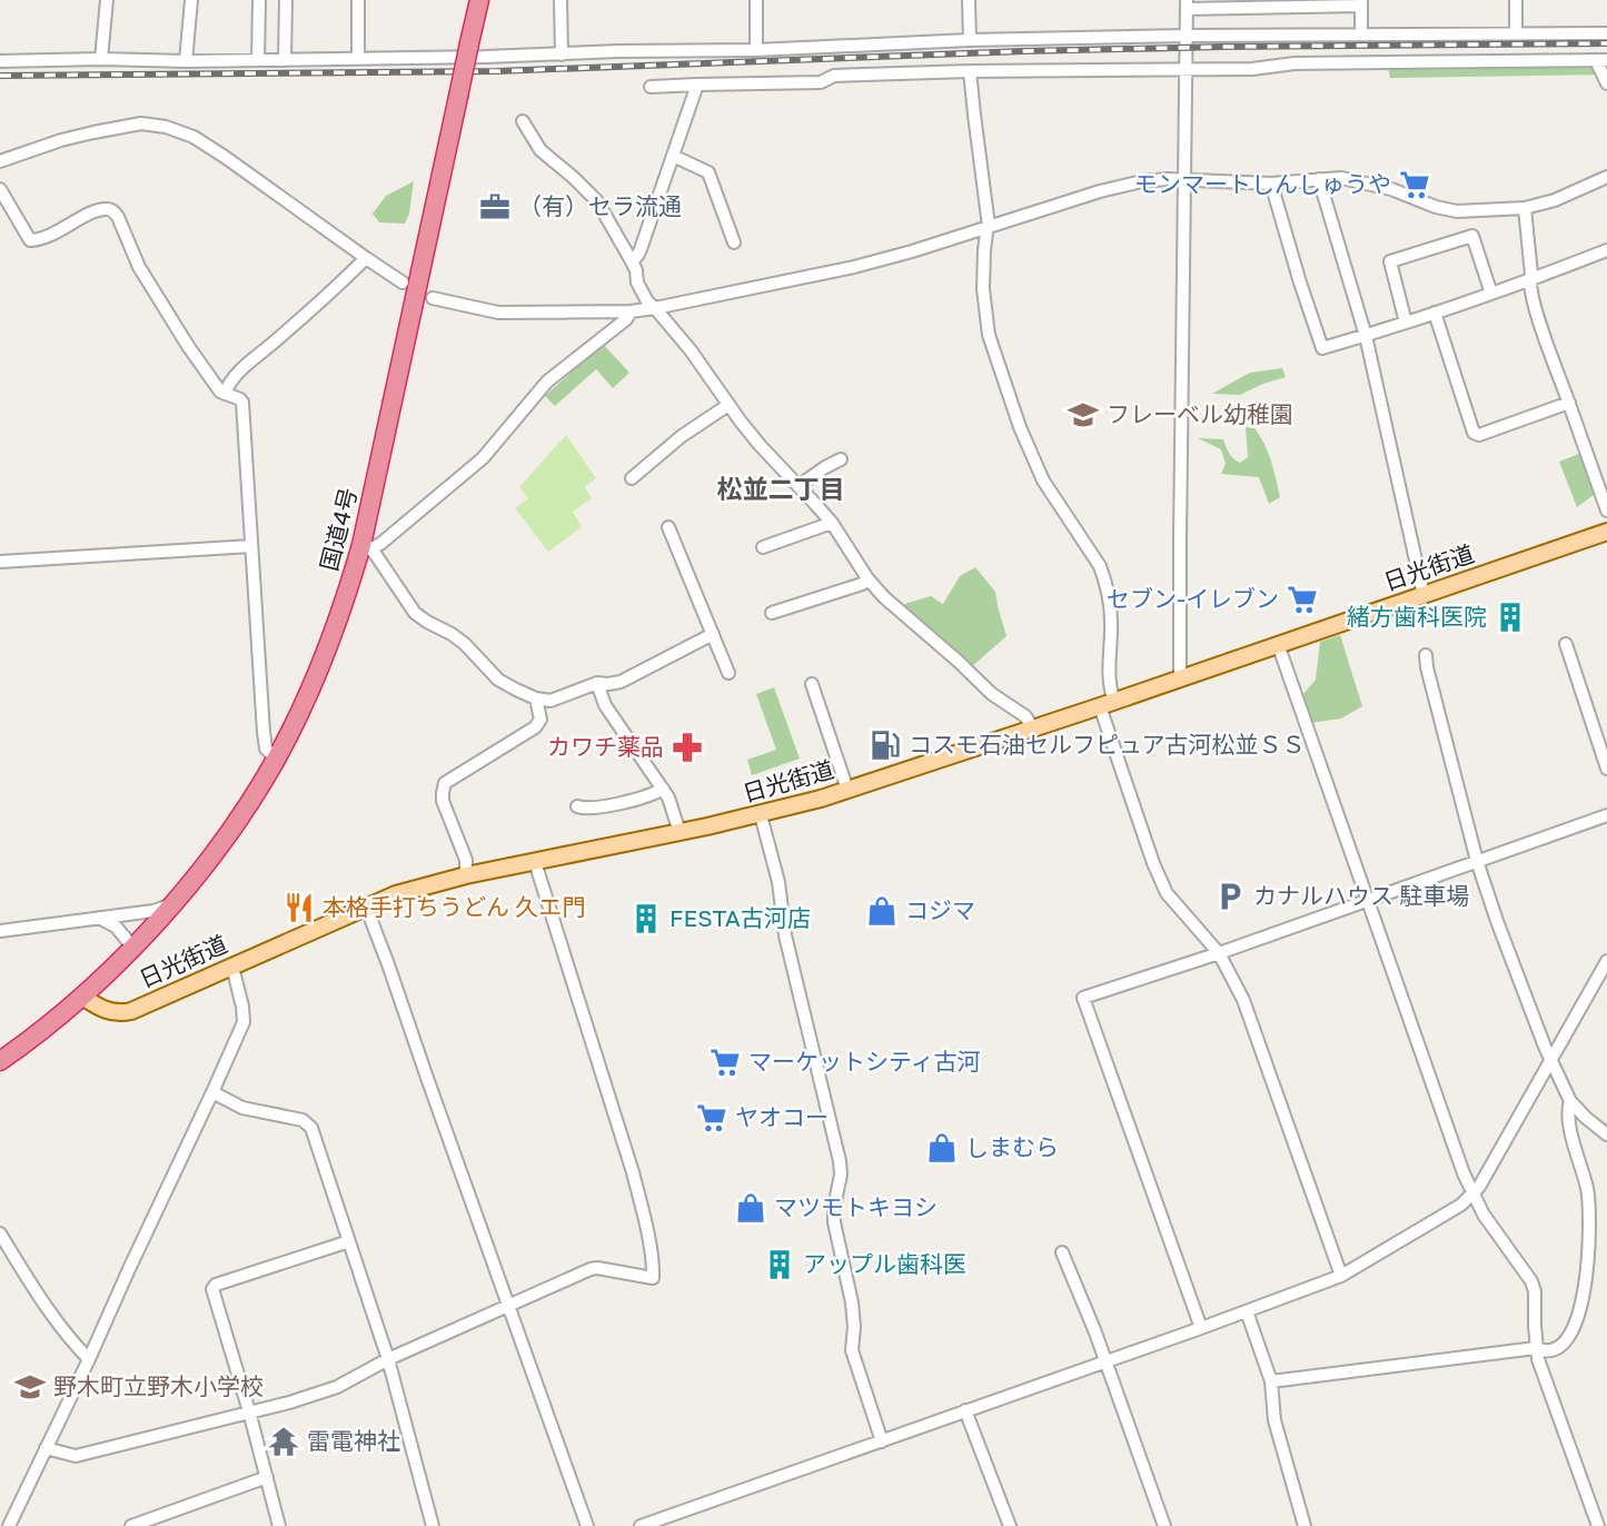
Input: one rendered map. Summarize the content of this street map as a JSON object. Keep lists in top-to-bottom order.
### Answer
{
  "streets": {
    "highway": ["国道4号"],
    "main road": ["日光街道"]
  },
  "crossings": [
    ["国道4号", "日光街道"]
  ],
  "districts": ["松並二丁目"],
  "places": {
    "supermarket": [
      "モンマートしんしゅうや",
      "セブン-イレブン",
      "マーケットシティ古河",
      "ヤオコー"
    ],
    "office": ["（有）セラ流通"],
    "school or university": ["フレーベル幼稚園", "野木町立野木小学校"],
    "building": ["緒方歯科医院", "FESTA古河店", "アップル歯科医"],
    "fuel station": ["コスモ石油セルフピュア古河松並ＳＳ"],
    "pharmacy": ["カワチ薬品"],
    "parking": ["カナルハウス 駐車場"],
    "restaurant": ["本格手打ちうどん 久エ門"],
    "shop": ["コジマ", "しまむら", "マツモトキヨシ"],
    "temple": ["雷電神社"]
  }
}
